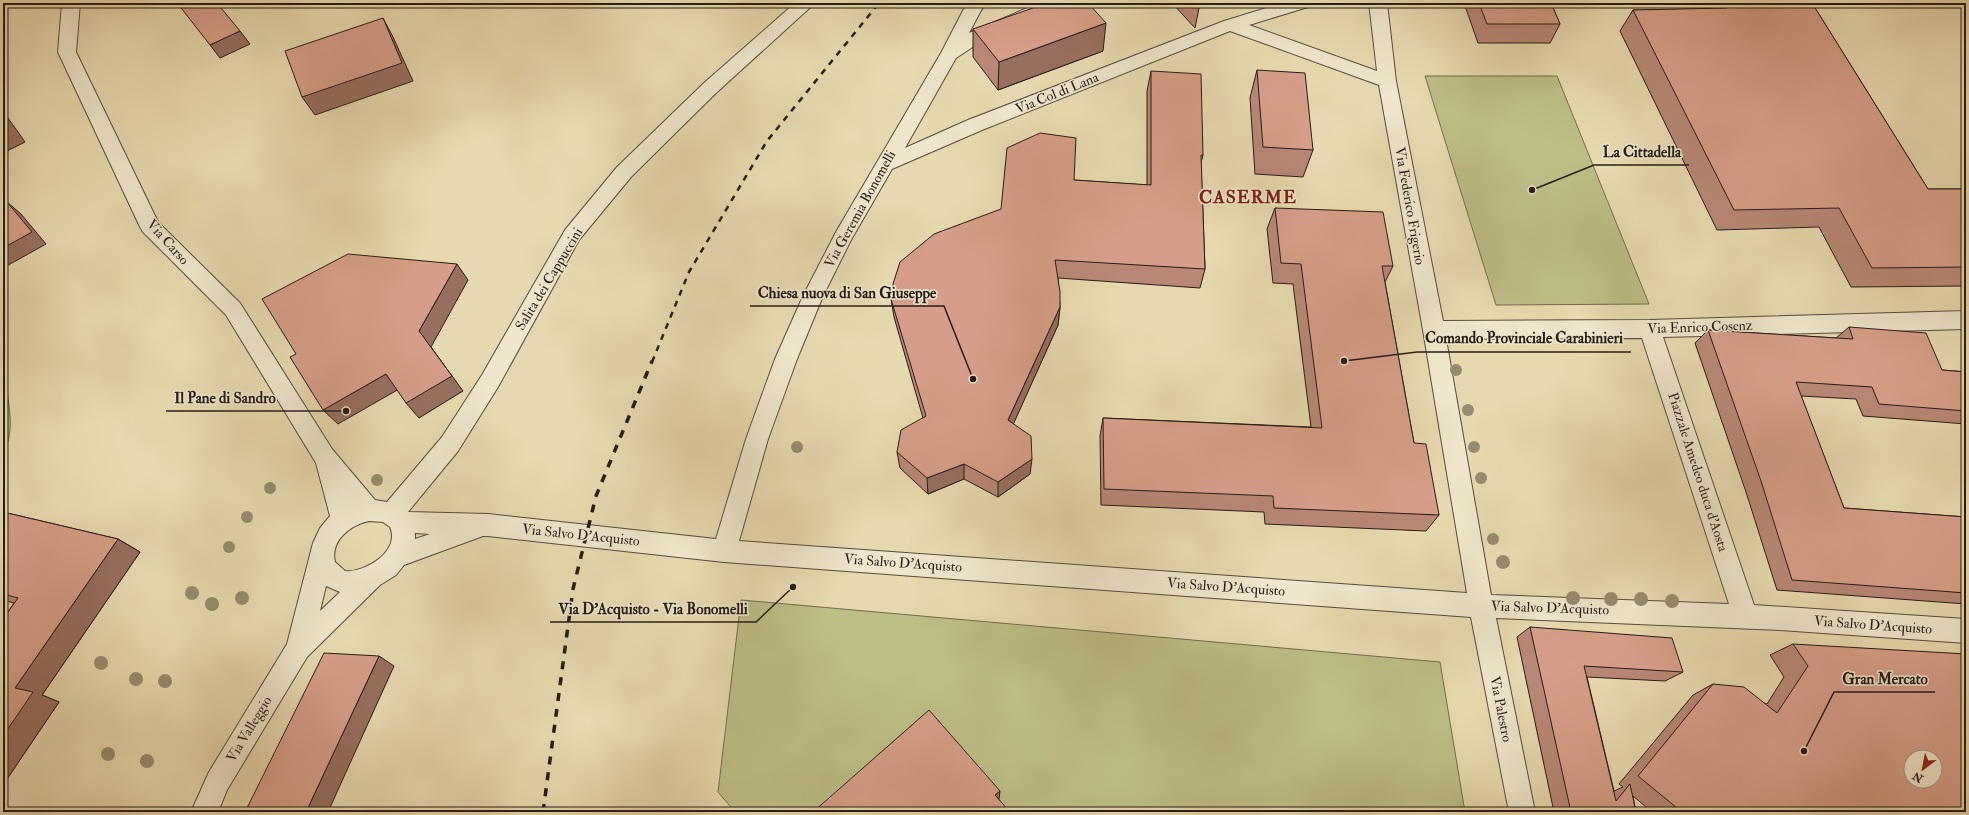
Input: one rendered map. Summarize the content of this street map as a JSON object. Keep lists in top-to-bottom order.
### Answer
{
  "streets": {
    "street": [
      "Via Col di Lana",
      "Via Federico Frigerio",
      "Via Geremia Bonomelli",
      "Via Carso",
      "Salita dei Cappuccini",
      "Via Enrico Cosenz",
      "Piazzale Amedeo duca d'Aosta",
      "Via Salvo D'Acquisto",
      "Via Palestro",
      "Via Valleggio"
    ]
  },
  "crossings": [
    ["Via Col di Lana", "Via Geremia Bonomelli"],
    ["Via Federico Frigerio", "Via Enrico Cosenz"],
    ["Via Geremia Bonomelli", "Via Salvo D'Acquisto"],
    ["Via Carso", "Salita dei Cappuccini"],
    ["Via Carso", "Via Salvo D'Acquisto"],
    ["Via Carso", "Via Valleggio"],
    ["Salita dei Cappuccini", "Via Salvo D'Acquisto"],
    ["Salita dei Cappuccini", "Via Valleggio"],
    ["Via Enrico Cosenz", "Piazzale Amedeo duca d'Aosta"],
    ["Piazzale Amedeo duca d'Aosta", "Via Salvo D'Acquisto"],
    ["Via Salvo D'Acquisto", "Via Palestro"],
    ["Via Salvo D'Acquisto", "Via Valleggio"]
  ],
  "districts": ["CASERME"],
  "places": [
    "La Cittadella",
    "Comando Provinciale Carabinieri",
    "Chiesa nuova di San Giuseppe",
    "Il Pane di Sandro",
    "Via D'Acquisto - Via Bonomelli",
    "Gran Mercato"
  ],
  "north": "bottom left"
}
